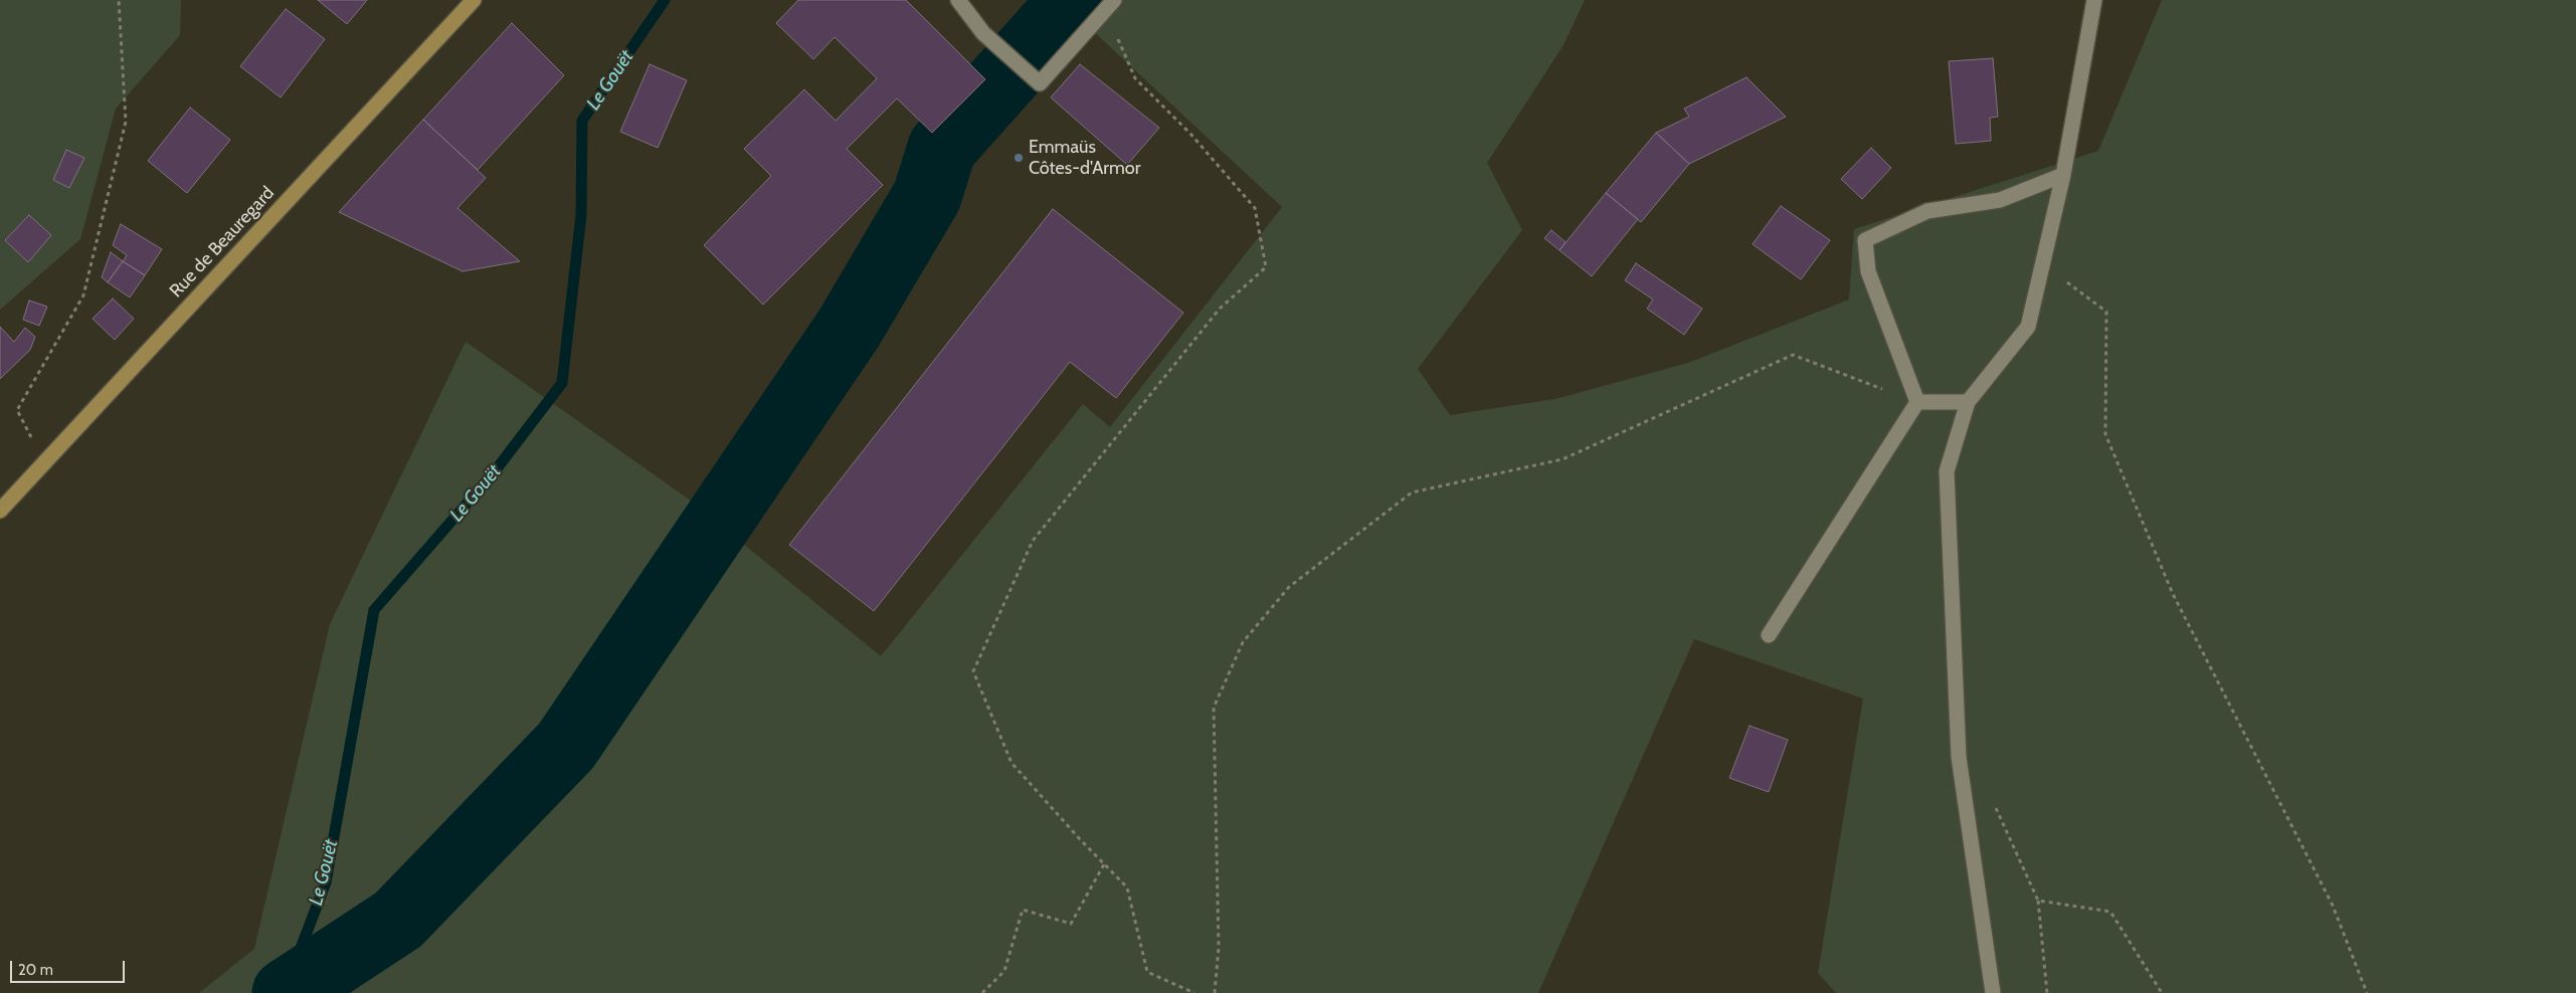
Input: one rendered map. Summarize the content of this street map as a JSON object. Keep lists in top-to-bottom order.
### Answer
{
  "streets": {
    "main road": ["Rue de Beauregard"]
  },
  "water": ["Le Gouët"],
  "places": ["Emmaüs Côtes-d'Armor"],
  "scale_bar": "20 m"
}
